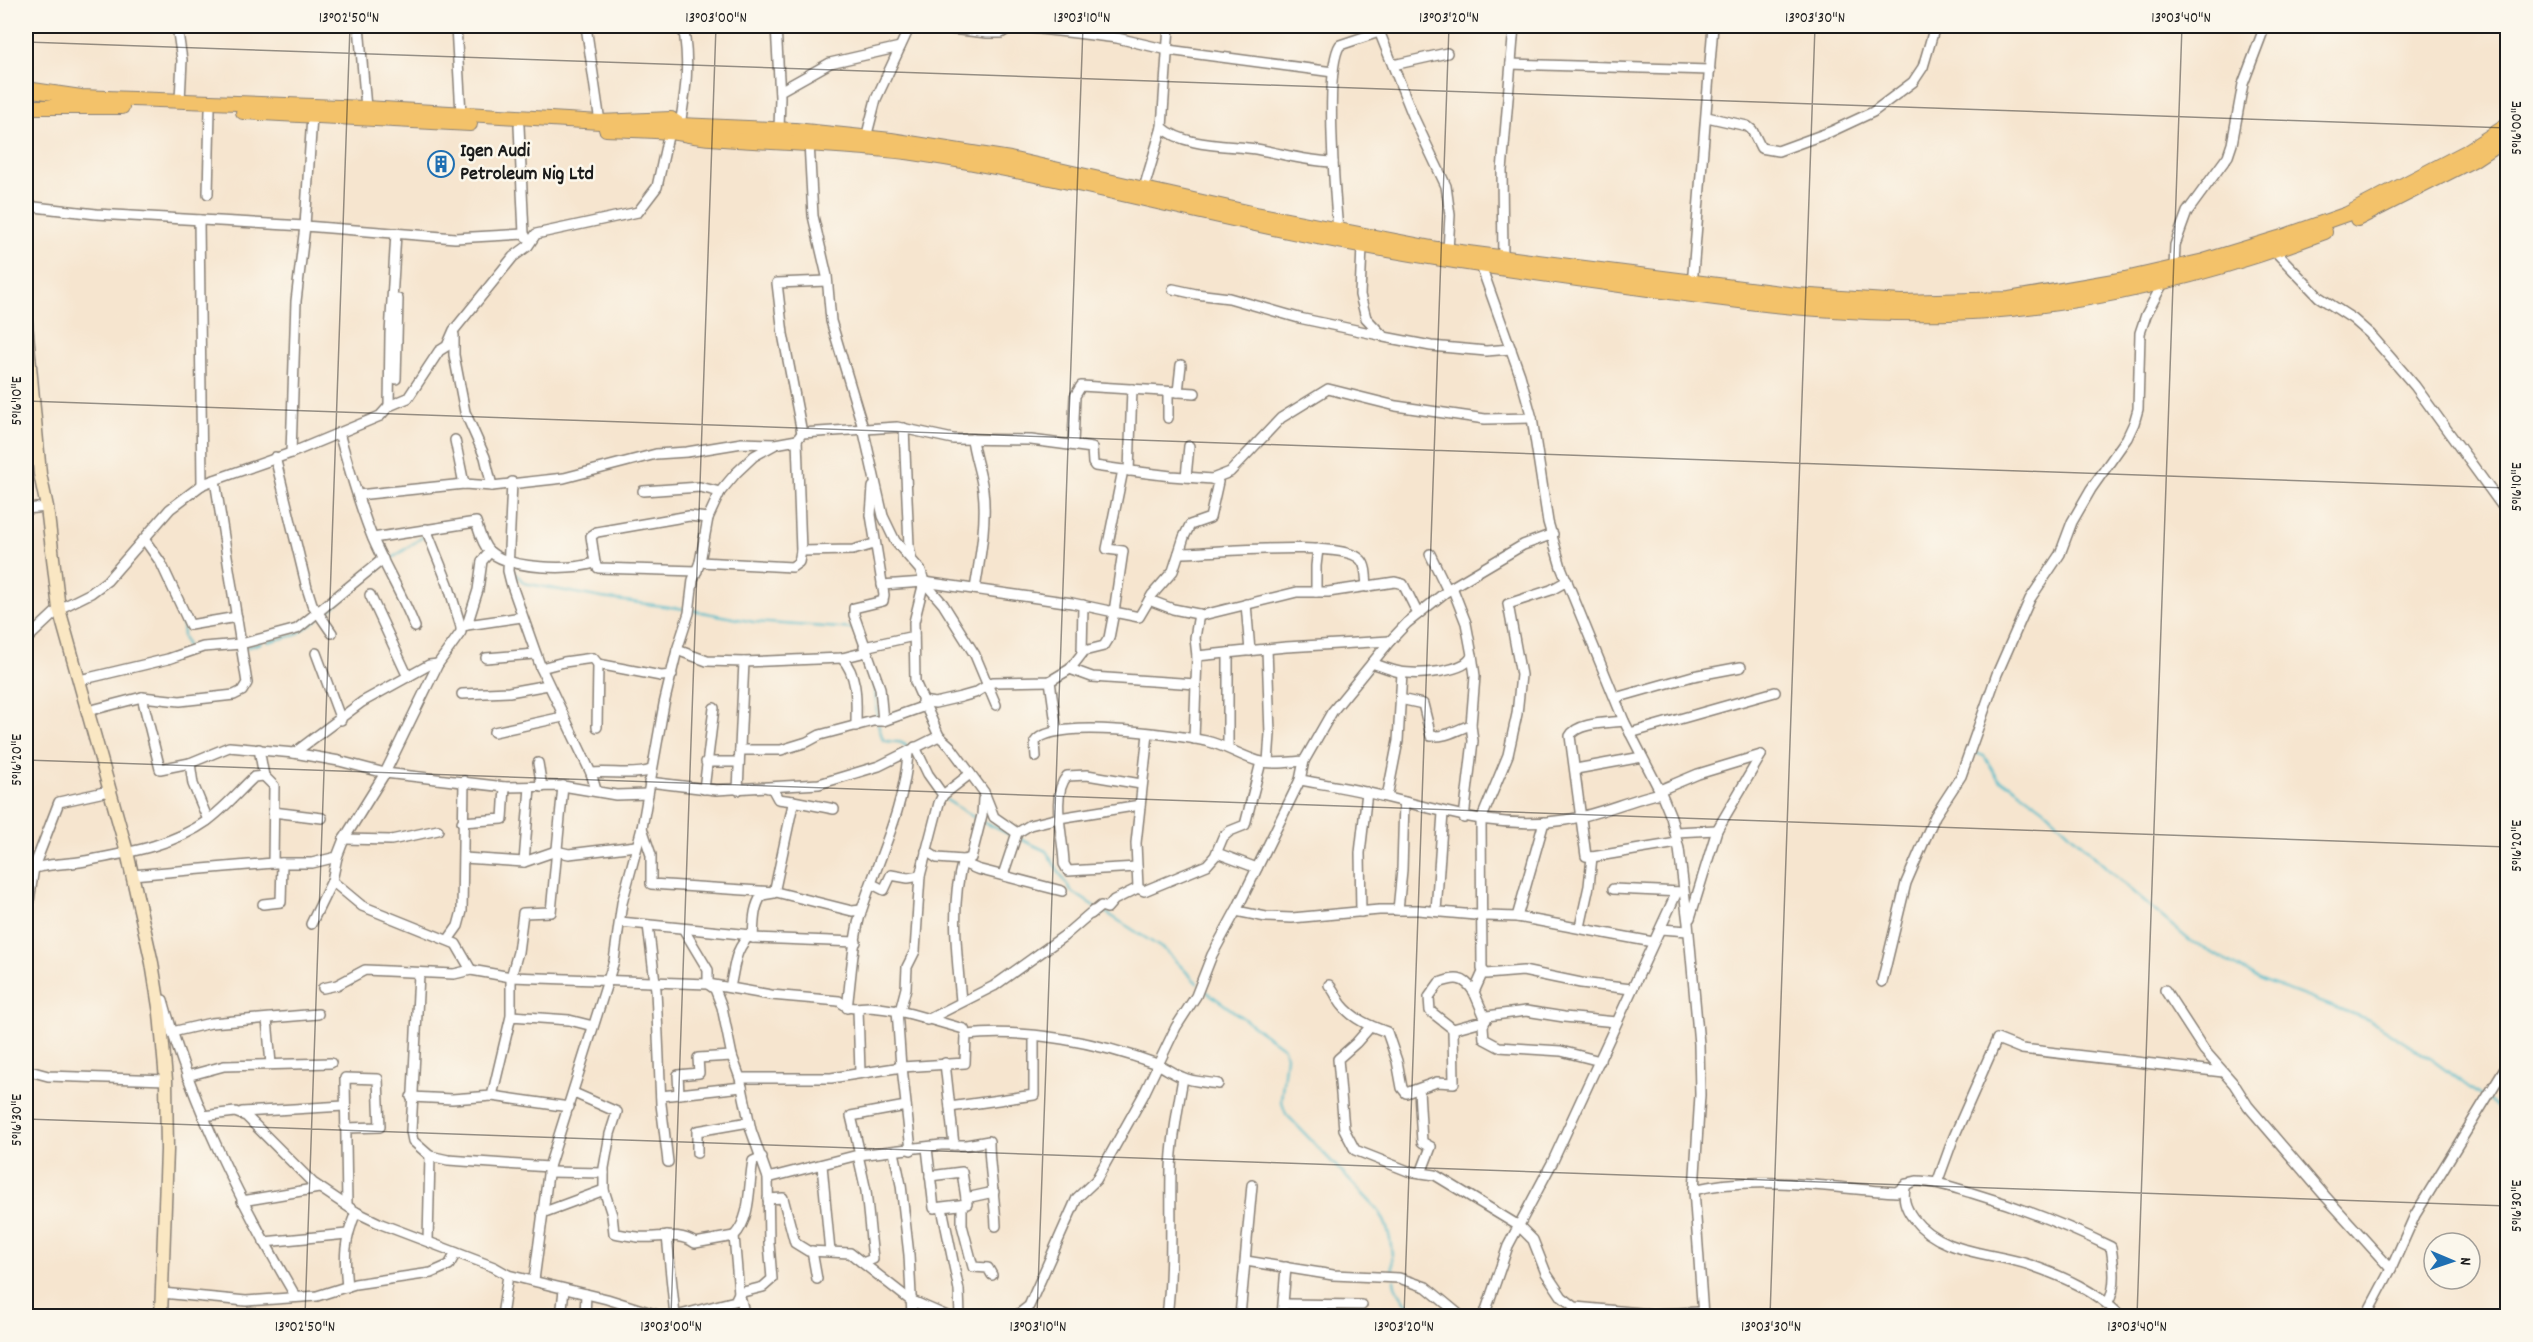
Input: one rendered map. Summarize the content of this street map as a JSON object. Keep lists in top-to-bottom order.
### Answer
{
  "places": {
    "building": ["Igen Audi Petroleum Nig Ltd"]
  },
  "north": "right",
  "coordinates": [
    "13°02'50\"N",
    "13°03'00\"N",
    "13°03'10\"N",
    "13°03'20\"N",
    "13°03'30\"N",
    "13°03'40\"N",
    "5°16'00\"E",
    "5°16'10\"E",
    "5°16'20\"E",
    "5°16'30\"E"
  ]
}
